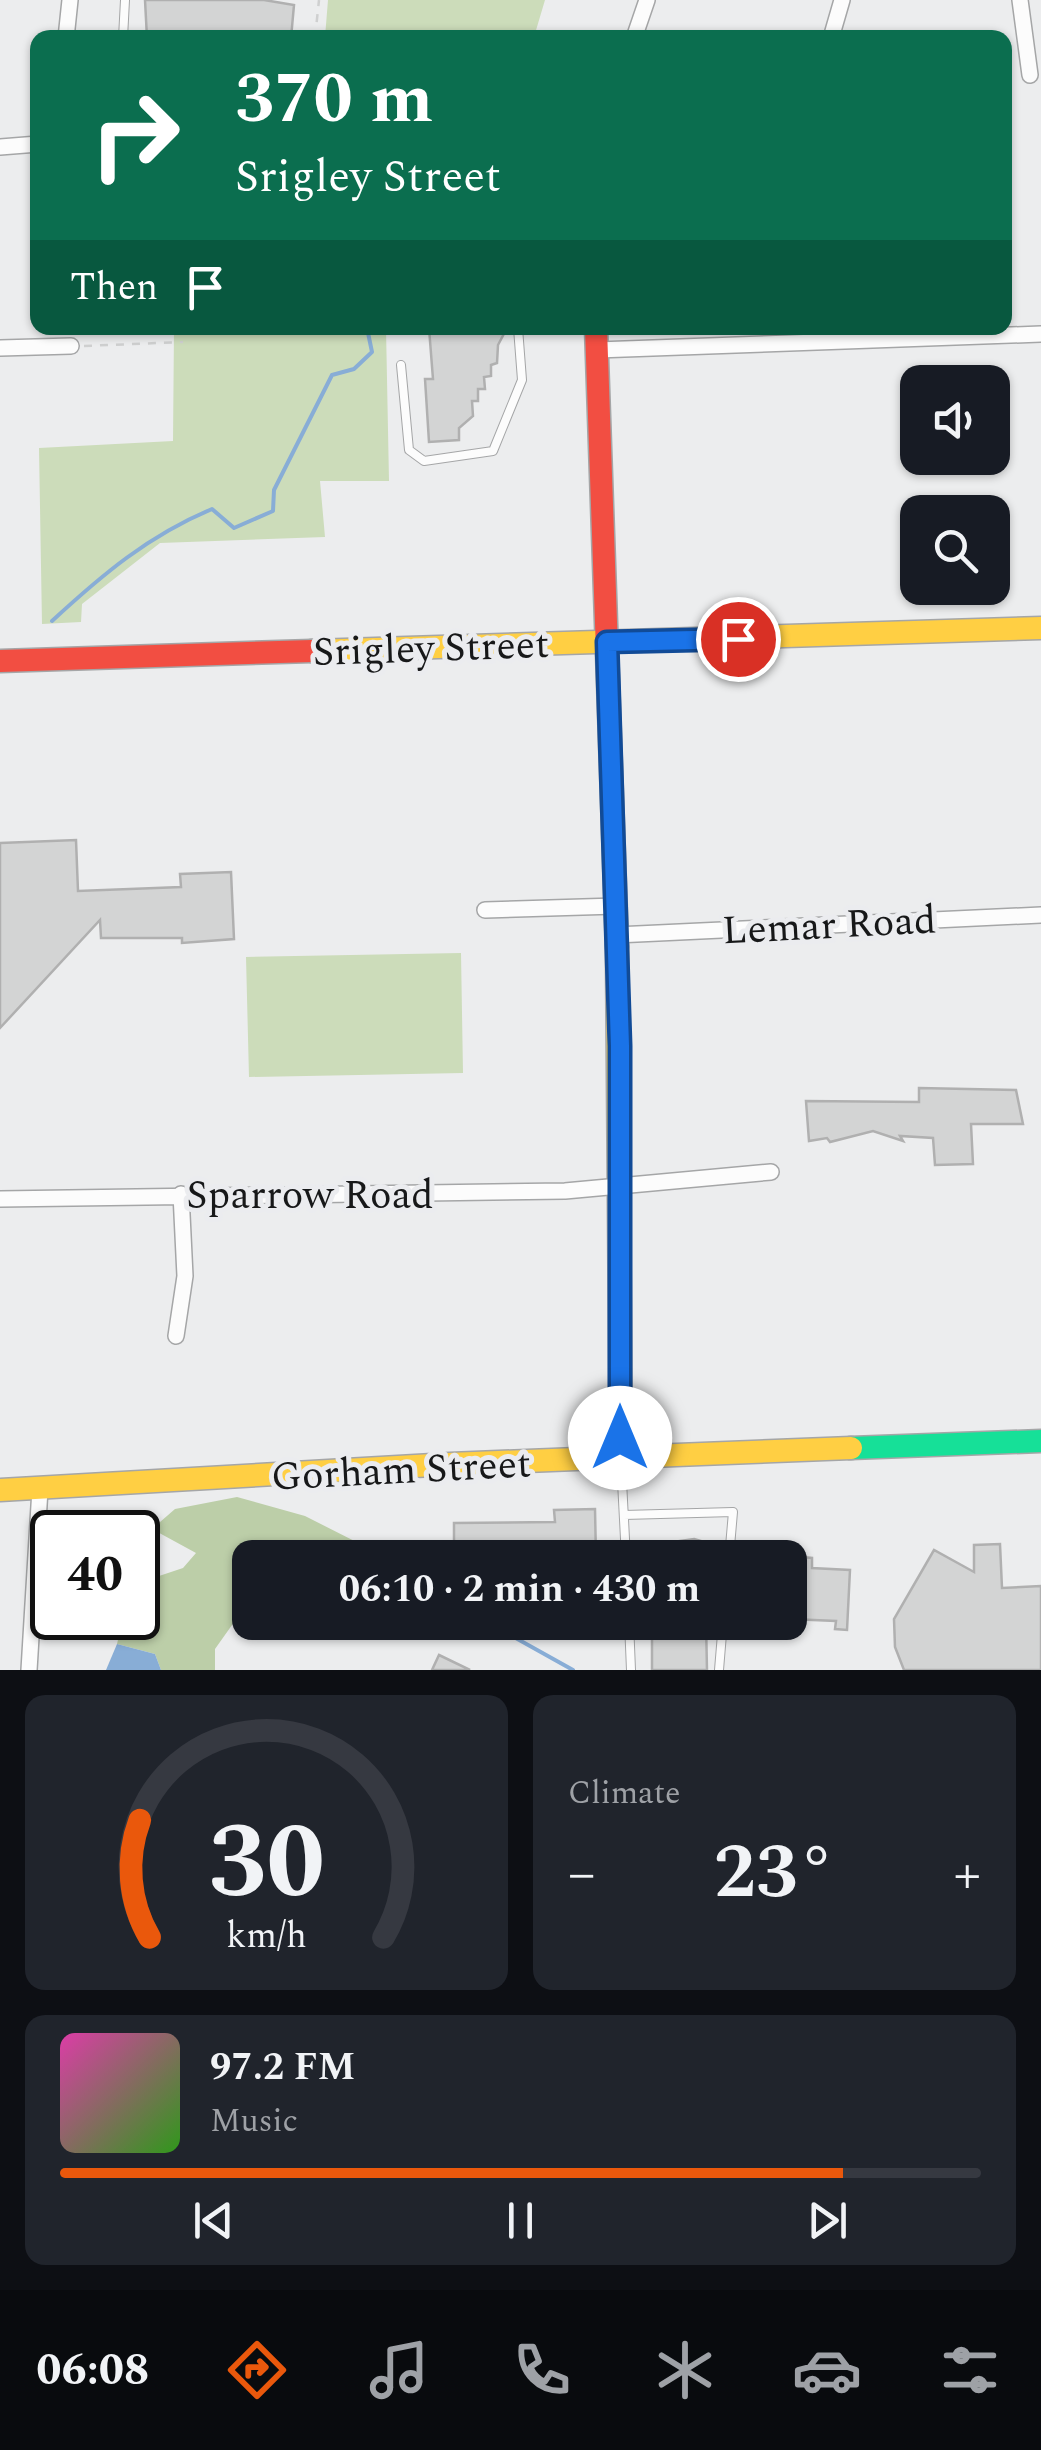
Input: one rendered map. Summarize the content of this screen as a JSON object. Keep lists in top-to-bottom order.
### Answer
{
  "streets": {
    "street": [
      "Srigley Street",
      "Lemar Road",
      "Sparrow Road",
      "Gorham Street"
    ]
  },
  "page": {
    "turn": ["370 m", "Srigley Street"],
    "then": "Then",
    "limit": "40",
    "trip": "06:10 · 2 min · 430 m",
    "tile": "Climate",
    "heat": ["−", "23°", "+"],
    "song": ["97.2 FM", "Music"],
    "tabs": "06:08",
    "gauge": ["30", "km/h"]
  }
}
